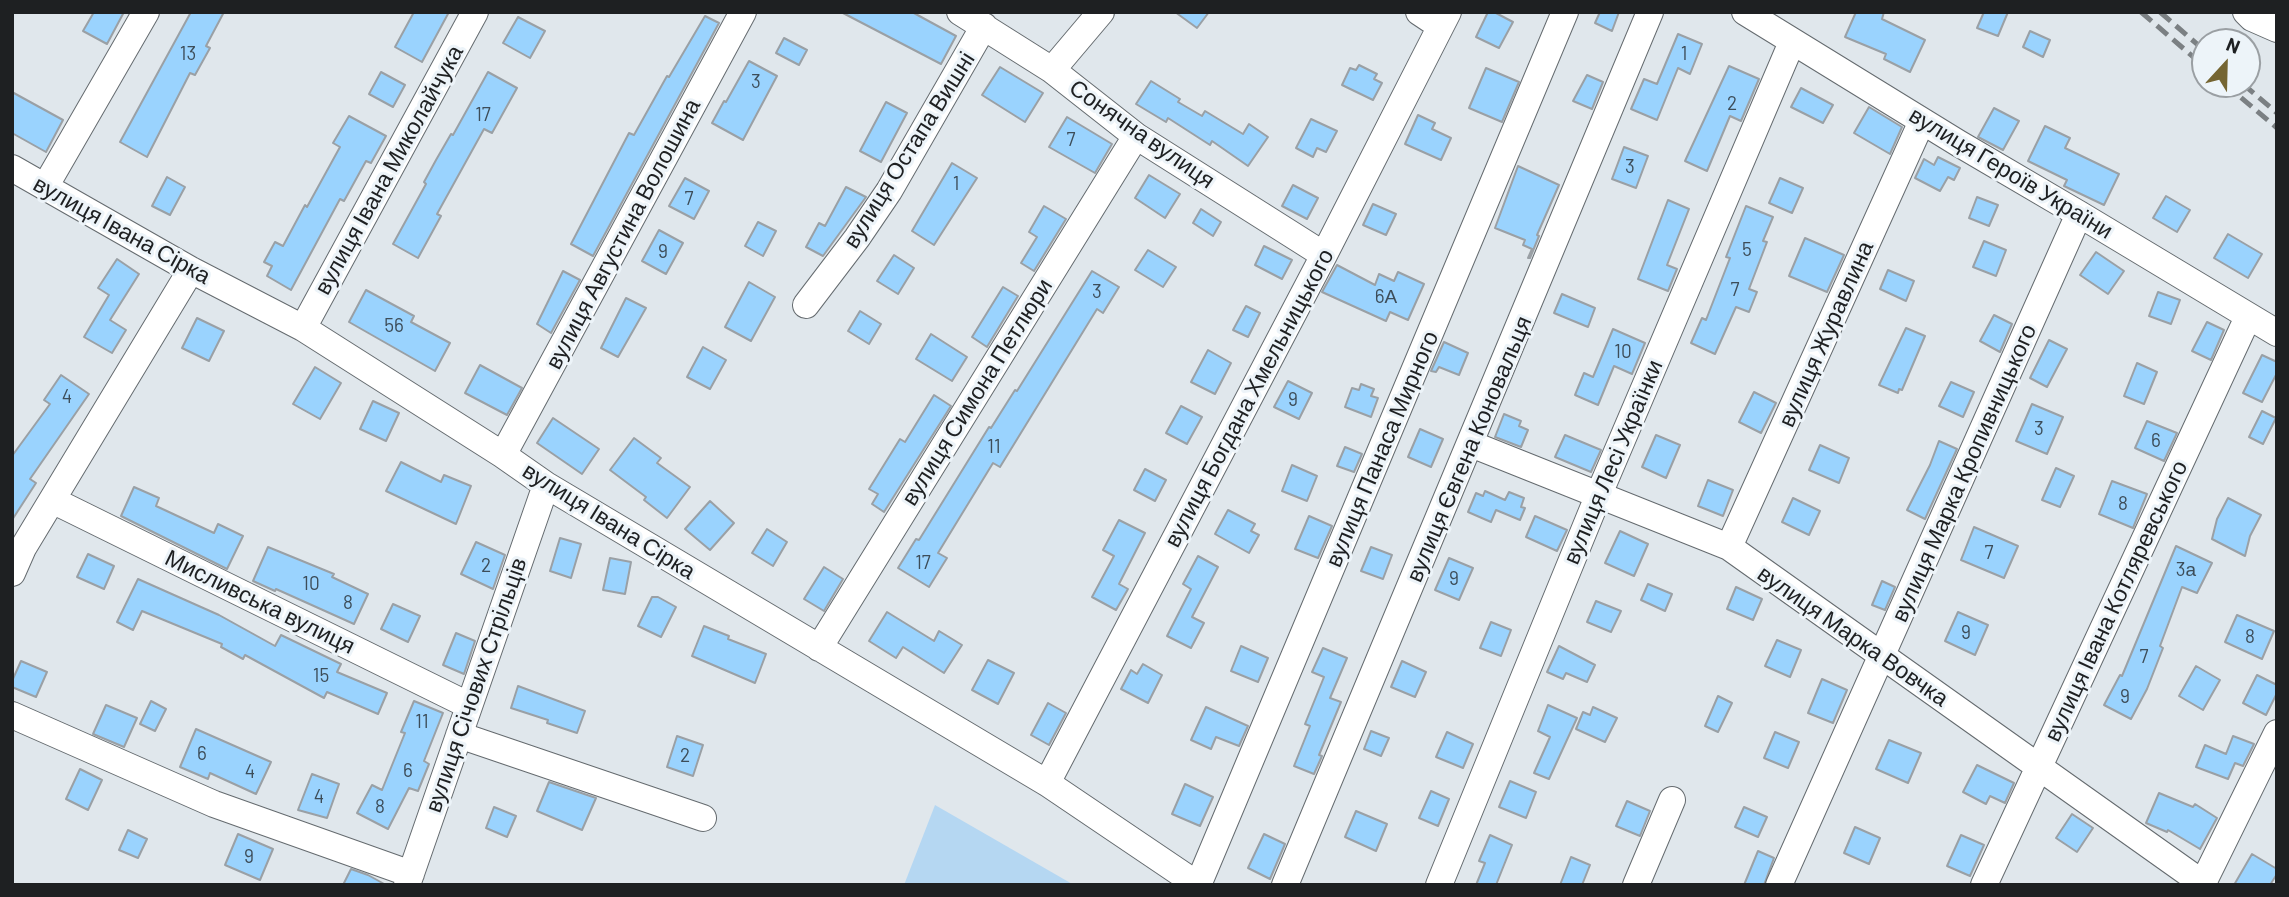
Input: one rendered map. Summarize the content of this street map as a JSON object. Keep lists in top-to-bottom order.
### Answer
{
  "streets": {
    "street": [
      "Сонячна вулиця",
      "вулиця Остапа Вишні",
      "вулиця Івана Миколайчука",
      "вулиця Героїв України",
      "вулиця Івана Сірка",
      "вулиця Августина Волошина",
      "вулиця Журавлина",
      "вулиця Симона Петлюри",
      "вулиця Богдана Хмельницького",
      "вулиця Панаса Мирного",
      "вулиця Євгена Коновальця",
      "вулиця Лесі Українки",
      "вулиця Марка Кропивницького",
      "вулиця Івана Котляревського",
      "Мисливська вулиця",
      "вулиця Марка Вовчка",
      "вулиця Січових Стрільців"
    ]
  },
  "crossings": [
    ["Сонячна вулиця", "вулиця Остапа Вишні"],
    ["Сонячна вулиця", "вулиця Симона Петлюри"],
    ["Сонячна вулиця", "вулиця Богдана Хмельницького"],
    ["вулиця Івана Миколайчука", "вулиця Івана Сірка"],
    ["вулиця Героїв України", "вулиця Журавлина"],
    ["вулиця Героїв України", "вулиця Лесі Українки"],
    ["вулиця Героїв України", "вулиця Марка Кропивницького"],
    ["вулиця Героїв України", "вулиця Івана Котляревського"],
    ["вулиця Івана Сірка", "вулиця Августина Волошина"],
    ["вулиця Івана Сірка", "вулиця Симона Петлюри"],
    ["вулиця Івана Сірка", "вулиця Богдана Хмельницького"],
    ["вулиця Івана Сірка", "вулиця Панаса Мирного"],
    ["вулиця Івана Сірка", "вулиця Січових Стрільців"],
    ["вулиця Журавлина", "вулиця Марка Вовчка"],
    ["вулиця Євгена Коновальця", "вулиця Марка Вовчка"],
    ["вулиця Лесі Українки", "вулиця Марка Вовчка"],
    ["вулиця Марка Кропивницького", "вулиця Марка Вовчка"],
    ["вулиця Івана Котляревського", "вулиця Марка Вовчка"],
    ["Мисливська вулиця", "вулиця Січових Стрільців"]
  ],
  "house_numbers": [
    "13",
    "1",
    "3",
    "2",
    "17",
    "7",
    "3",
    "1",
    "7",
    "5",
    "9",
    "7",
    "3",
    "6А",
    "56",
    "10",
    "4",
    "9",
    "3",
    "6",
    "11",
    "8",
    "7",
    "17",
    "2",
    "3а",
    "9",
    "10",
    "8",
    "9",
    "8",
    "7",
    "15",
    "9",
    "11",
    "6",
    "2",
    "6",
    "4",
    "4",
    "8",
    "9"
  ],
  "north": "top"
}
